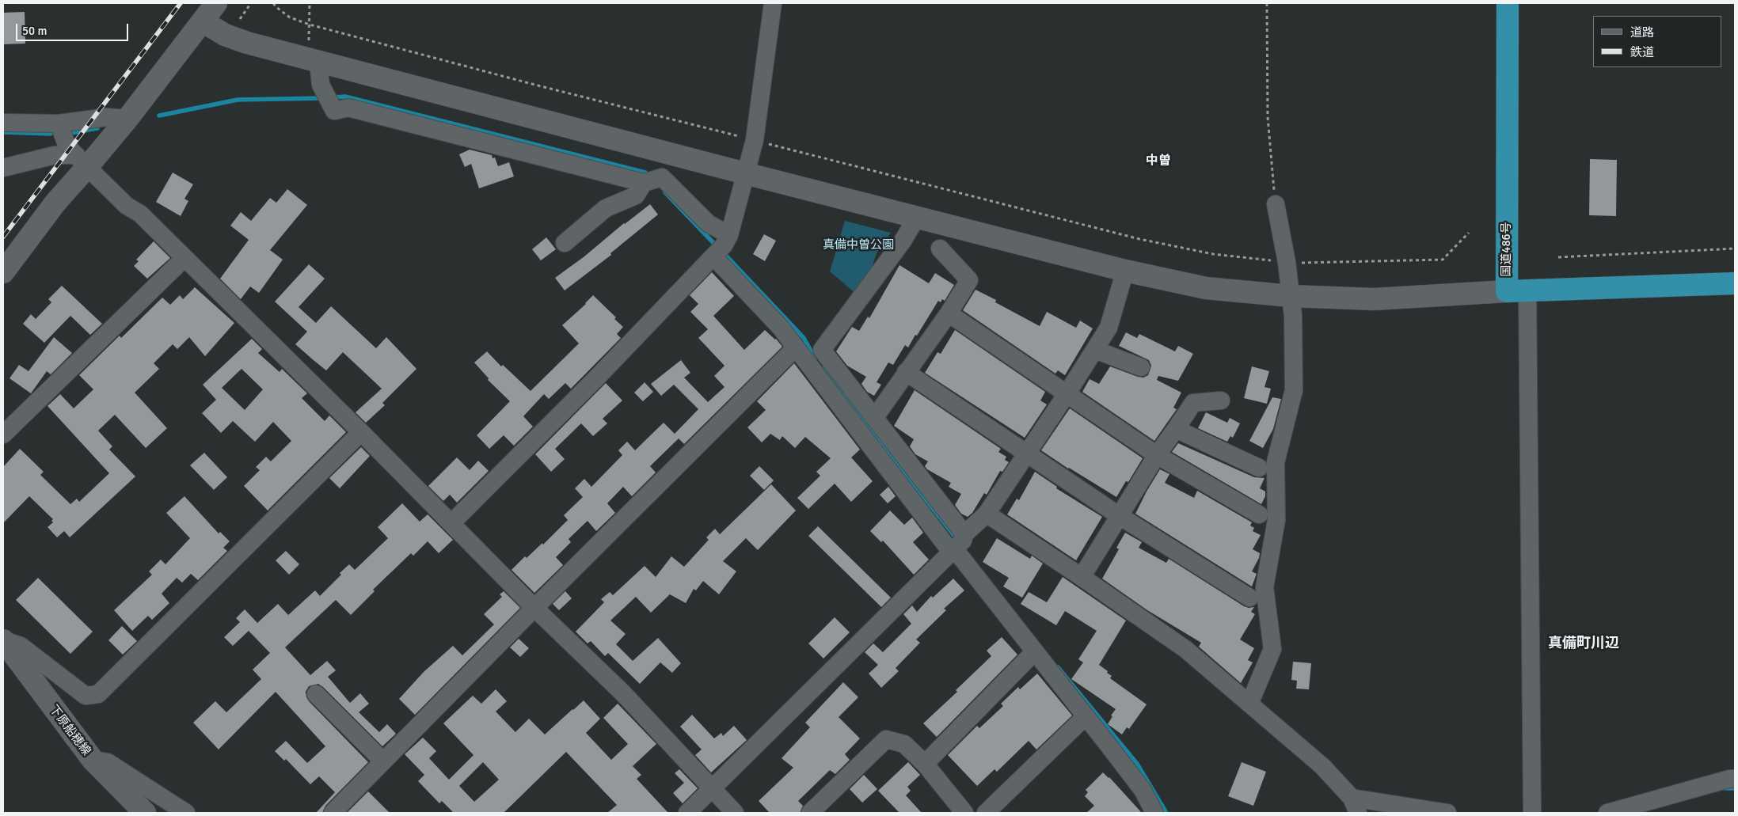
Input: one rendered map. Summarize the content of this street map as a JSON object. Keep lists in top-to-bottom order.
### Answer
{
  "streets": {
    "highway": ["国道486号"],
    "street": ["下原船穂線"]
  },
  "districts": ["中曽", "真備町川辺"],
  "parks": ["真備中曽公園"],
  "legend": ["道路", "鉄道"],
  "scale_bar": "50 m"
}
